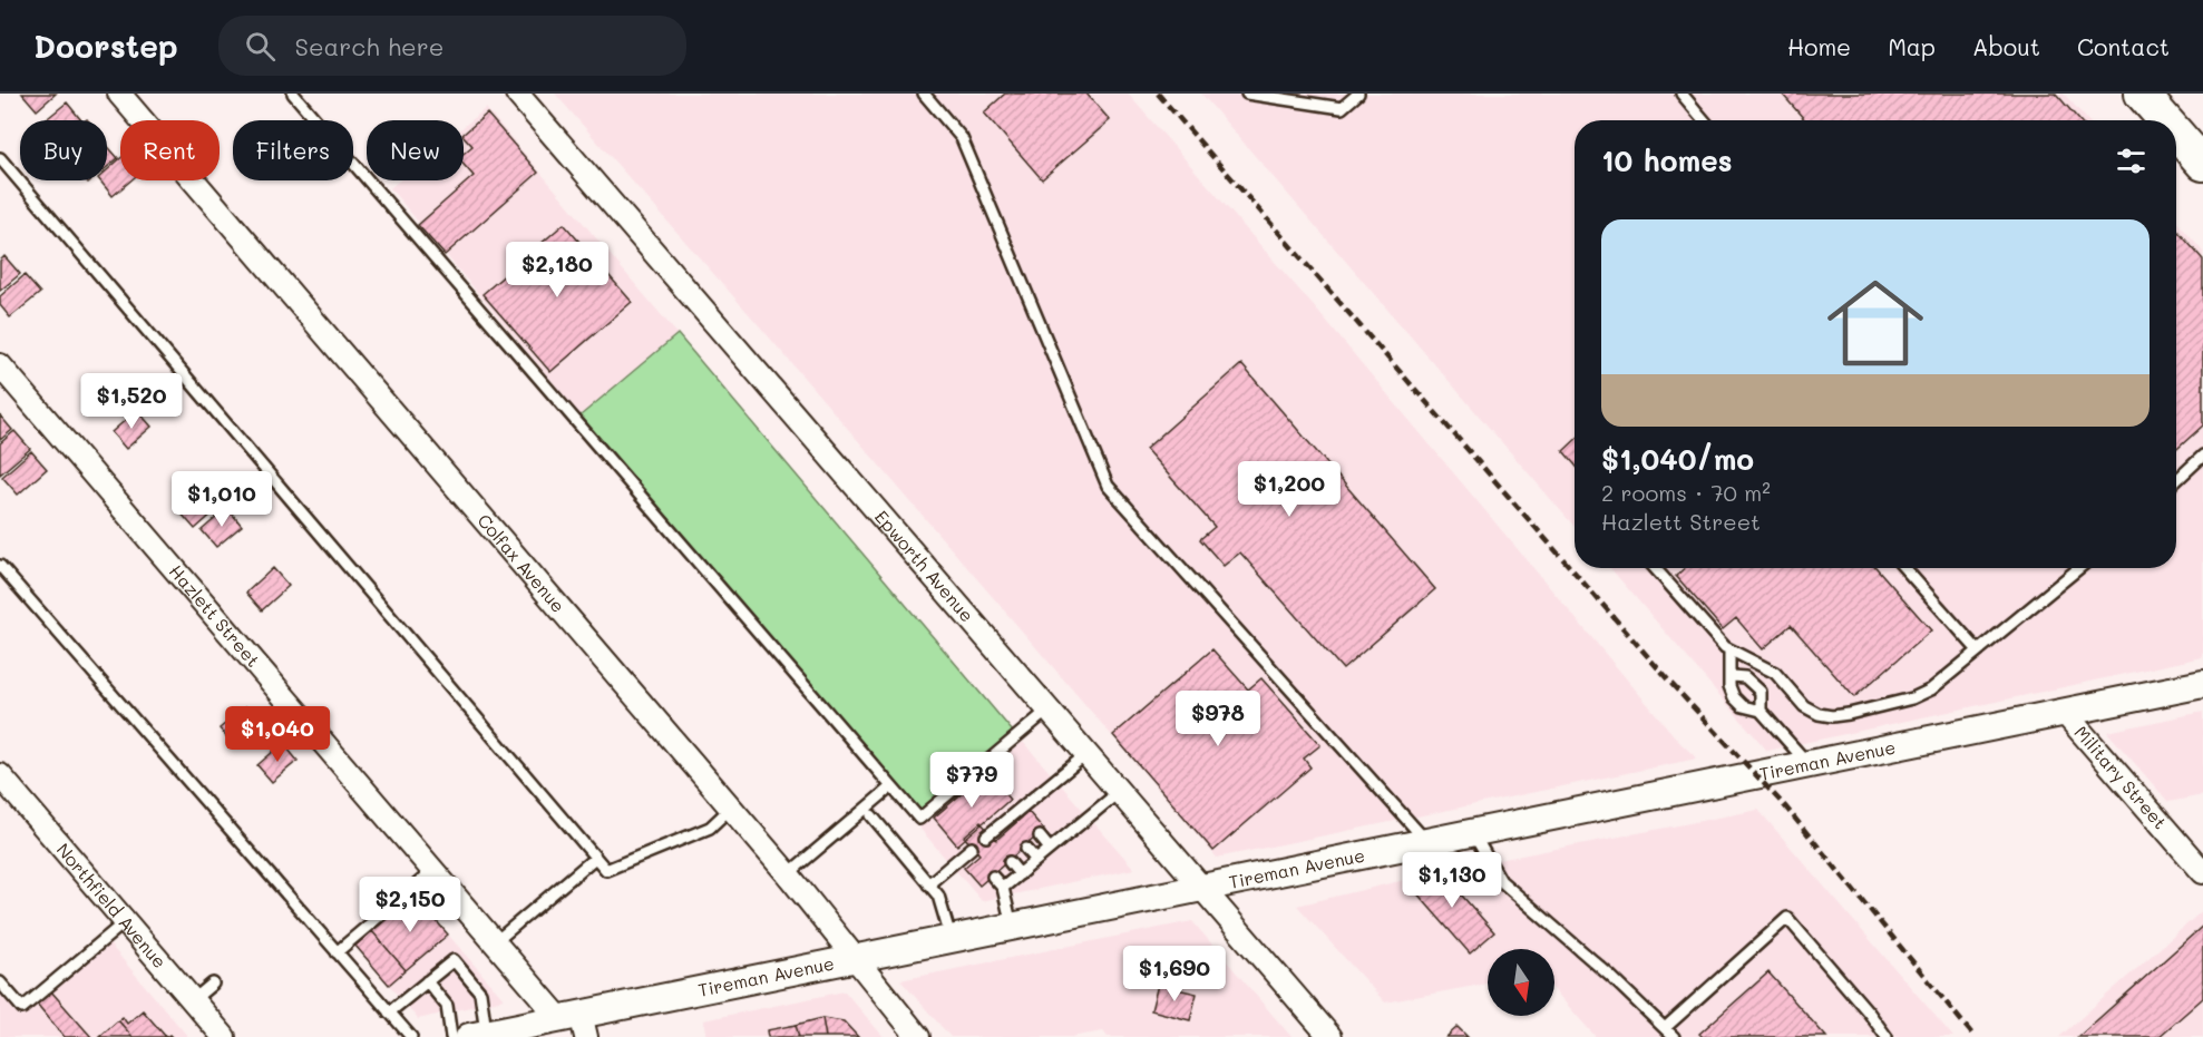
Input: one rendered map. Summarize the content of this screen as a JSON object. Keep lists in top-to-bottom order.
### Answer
{
  "streets": {
    "street": [
      "Colfax Avenue",
      "Epworth Avenue",
      "Hazlett Street",
      "Tireman Avenue",
      "Military Street",
      "Northfield Avenue"
    ]
  },
  "crossings": [
    ["Colfax Avenue", "Tireman Avenue"],
    ["Epworth Avenue", "Tireman Avenue"],
    ["Hazlett Street", "Tireman Avenue"],
    ["Tireman Avenue", "Military Street"]
  ],
  "north": "bottom",
  "page": {
    "header": "Doorstep",
    "search": "Search here",
    "nav": [
      "Home",
      "Map",
      "About",
      "Contact"
    ],
    "chip": [
      "Buy",
      "Rent",
      "Filters",
      "New"
    ],
    "heading": "10 homes",
    "list": [
      {
        "name": "$1,040/mo",
        "note": "2 rooms · 70 m² · Hazlett Street"
      }
    ],
    "price": [
      "$2,180",
      "$1,520",
      "$1,200",
      "$1,010",
      "$978",
      "$1,040",
      "$779",
      "$1,130",
      "$2,150",
      "$1,690"
    ]
  }
}
